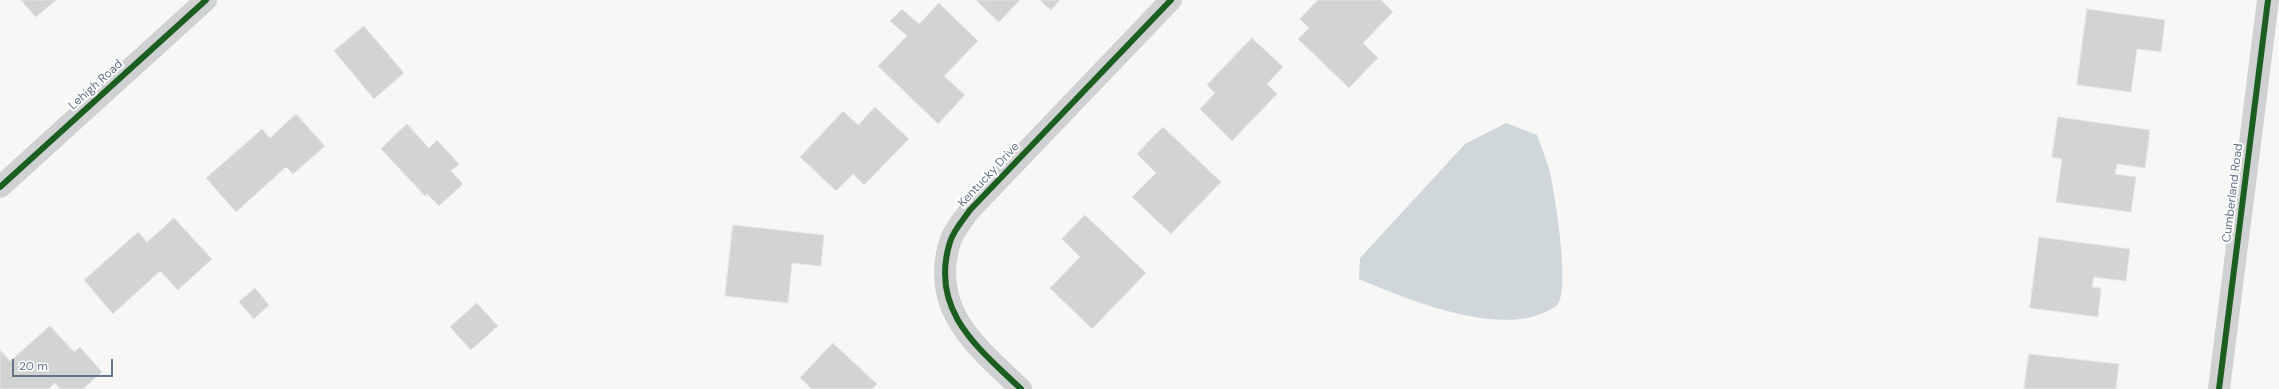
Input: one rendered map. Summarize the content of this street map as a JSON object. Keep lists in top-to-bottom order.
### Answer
{
  "streets": {
    "street": ["Lehigh Road", "Kentucky Drive", "Cumberland Road"]
  },
  "scale_bar": "20 m"
}
